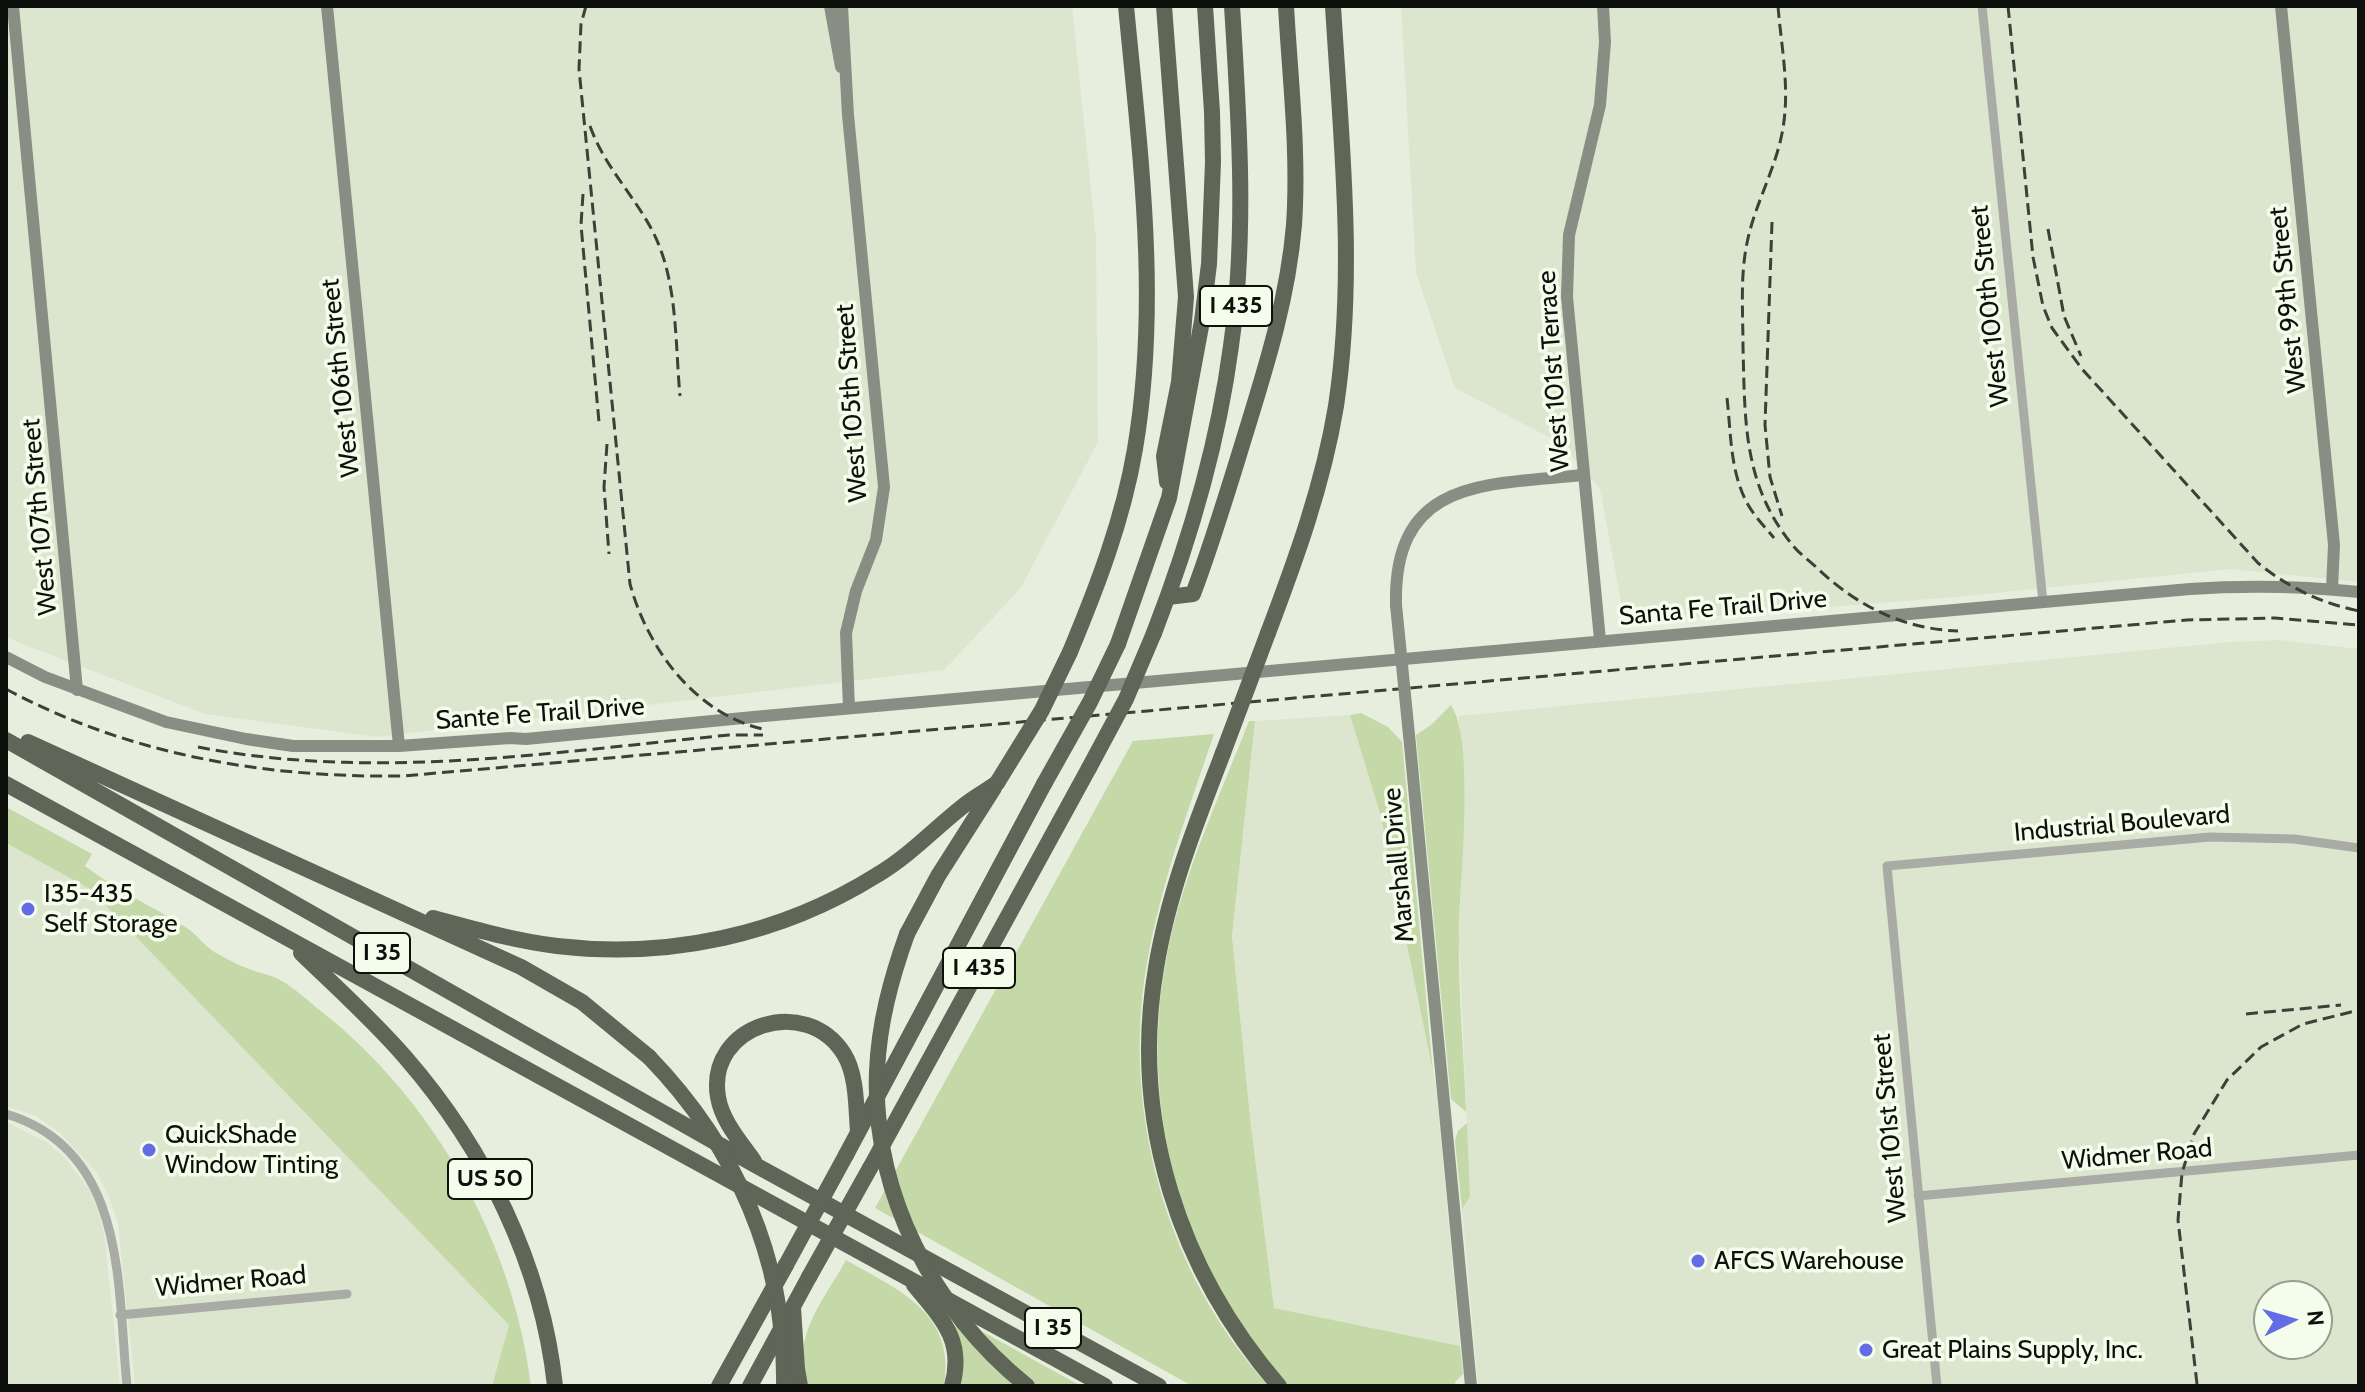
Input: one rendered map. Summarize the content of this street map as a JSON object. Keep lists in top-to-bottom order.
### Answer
{
  "streets": {
    "highway": ["I 435", "I 35", "US 50"],
    "main road": [
      "West 99th Street",
      "West 101st Terrace",
      "West 106th Street",
      "West 105th Street",
      "West 107th Street",
      "Santa Fe Trail Drive",
      "Sante Fe Trail Drive",
      "Marshall Drive"
    ],
    "street": [
      "West 100th Street",
      "Industrial Boulevard",
      "West 101st Street",
      "Widmer Road"
    ]
  },
  "crossings": [
    ["West 99th Street", "Santa Fe Trail Drive"],
    ["West 100th Street", "Santa Fe Trail Drive"],
    ["West 101st Terrace", "Santa Fe Trail Drive"],
    ["West 101st Terrace", "Marshall Drive"],
    ["West 106th Street", "Sante Fe Trail Drive"],
    ["West 105th Street", "Sante Fe Trail Drive"],
    ["West 107th Street", "Sante Fe Trail Drive"],
    ["Santa Fe Trail Drive", "Sante Fe Trail Drive"],
    ["Industrial Boulevard", "West 101st Street"],
    ["I 35", "US 50"],
    ["West 101st Street", "Widmer Road"]
  ],
  "places": [
    "I35-435 Self Storage",
    "QuickShade Window Tinting",
    "AFCS Warehouse",
    "Great Plains Supply, Inc."
  ],
  "north": "right"
}
